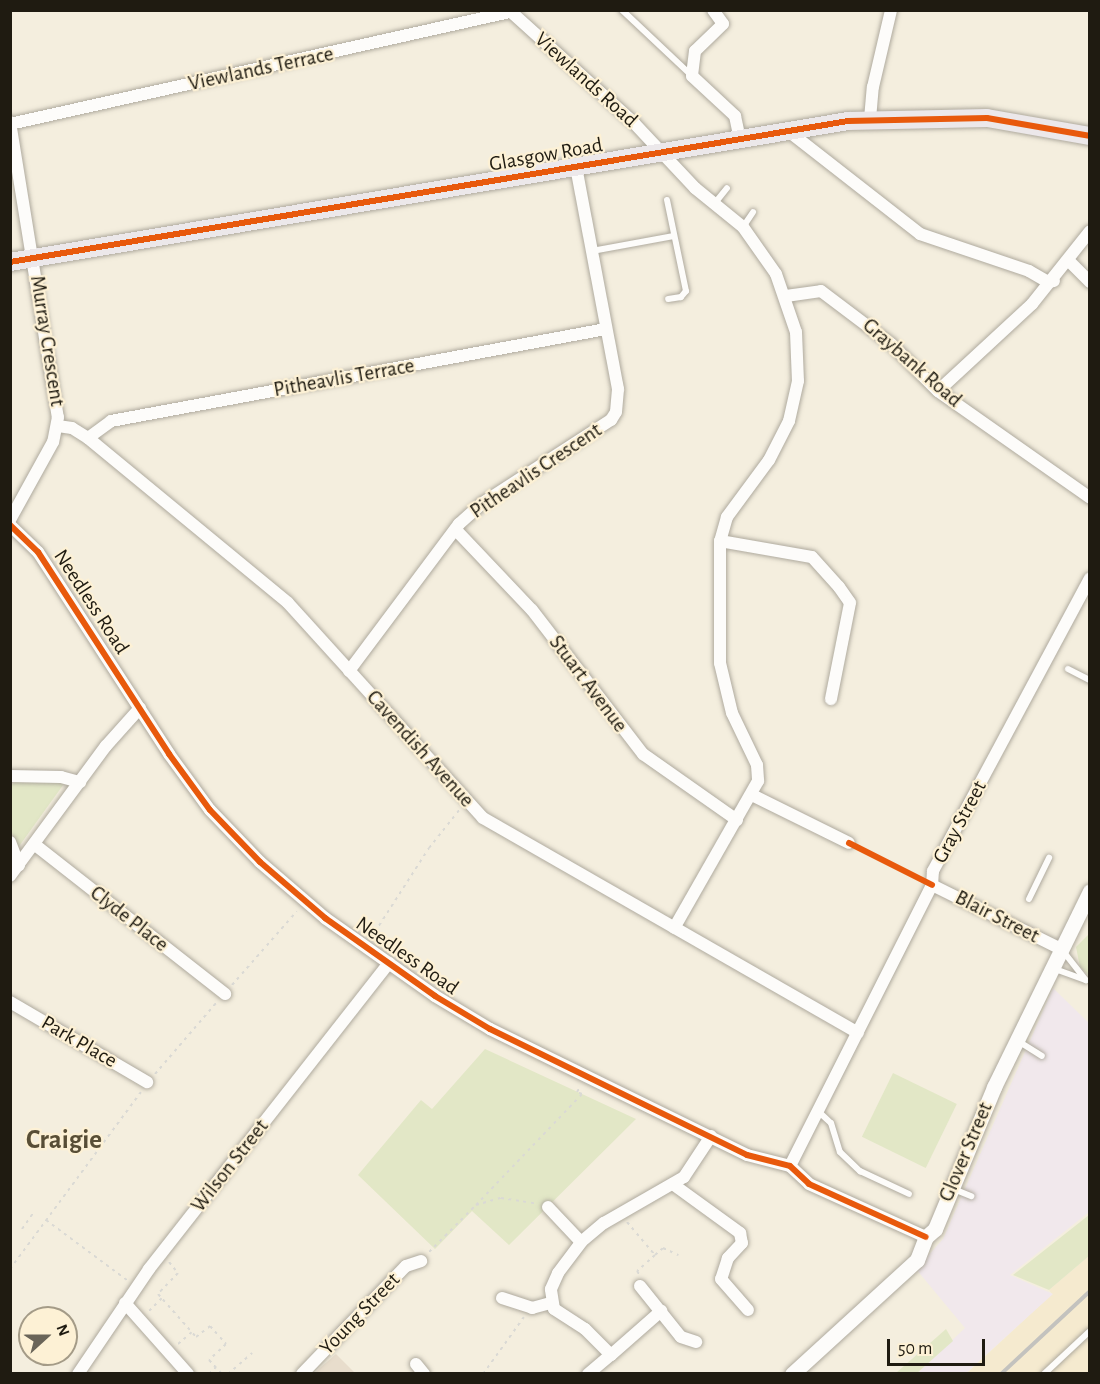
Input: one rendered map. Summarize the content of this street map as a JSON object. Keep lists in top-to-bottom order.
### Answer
{
  "streets": {
    "main road": ["Glasgow Road"],
    "street": [
      "Viewlands Terrace",
      "Viewlands Road",
      "Murray Crescent",
      "Graybank Road",
      "Pitheavlis Terrace",
      "Pitheavlis Crescent",
      "Needless Road",
      "Stuart Avenue",
      "Cavendish Avenue",
      "Gray Street",
      "Blair Street",
      "Clyde Place",
      "Park Place",
      "Glover Street",
      "Wilson Street",
      "Young Street"
    ]
  },
  "crossings": [
    ["Viewlands Terrace", "Viewlands Road"],
    ["Viewlands Terrace", "Murray Crescent"],
    ["Viewlands Road", "Glasgow Road"],
    ["Viewlands Road", "Graybank Road"],
    ["Glasgow Road", "Murray Crescent"],
    ["Glasgow Road", "Pitheavlis Crescent"],
    ["Murray Crescent", "Cavendish Avenue"],
    ["Pitheavlis Terrace", "Pitheavlis Crescent"],
    ["Pitheavlis Terrace", "Cavendish Avenue"],
    ["Pitheavlis Crescent", "Stuart Avenue"],
    ["Pitheavlis Crescent", "Cavendish Avenue"],
    ["Needless Road", "Gray Street"],
    ["Needless Road", "Wilson Street"],
    ["Cavendish Avenue", "Gray Street"],
    ["Gray Street", "Blair Street"],
    ["Blair Street", "Glover Street"]
  ],
  "districts": ["Craigie"],
  "scale_bar": "50 m",
  "north": "right"
}
